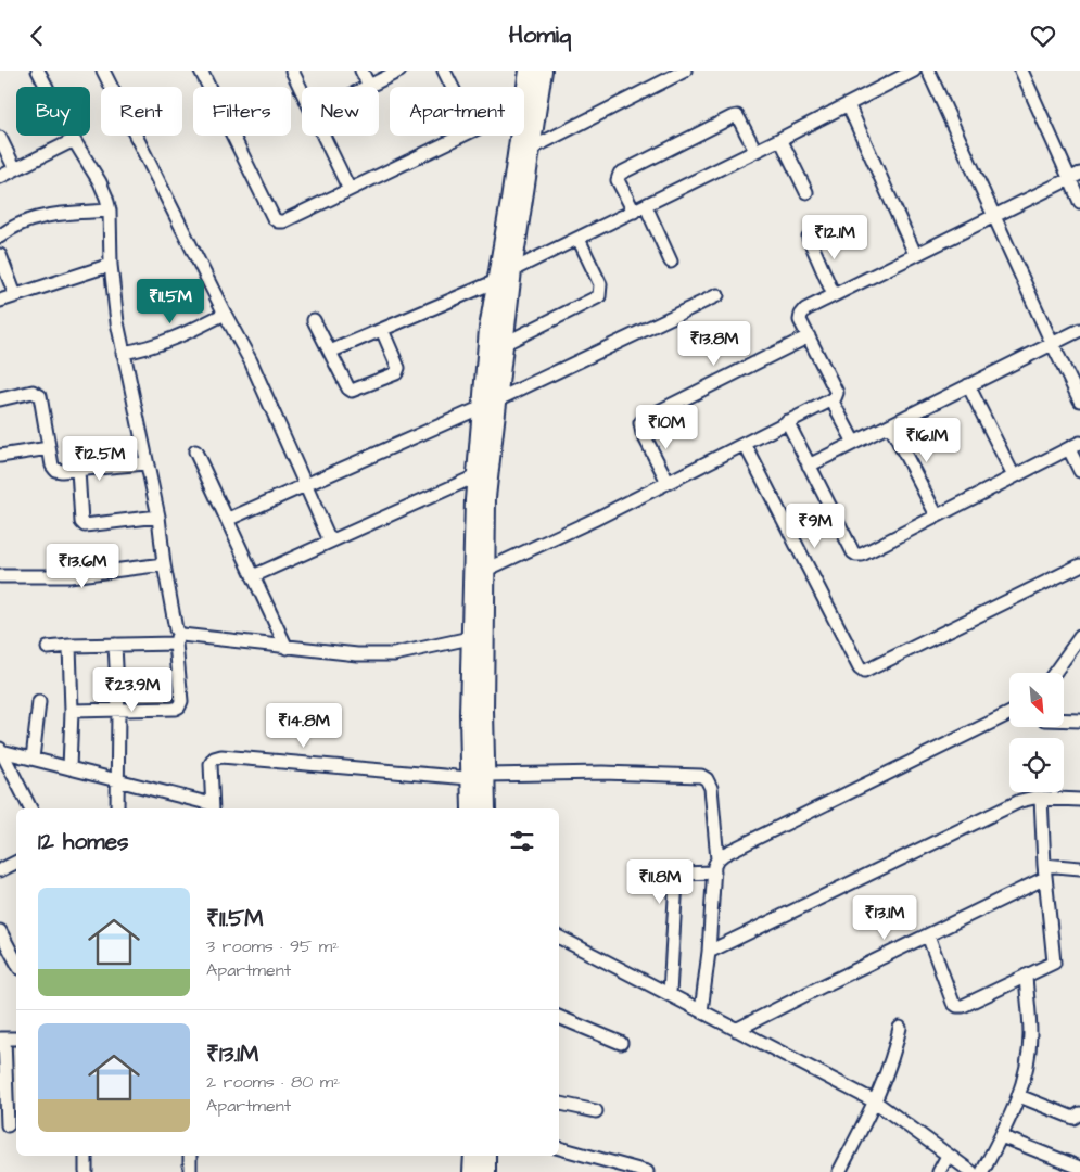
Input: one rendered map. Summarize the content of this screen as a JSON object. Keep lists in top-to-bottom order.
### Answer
{
  "north": "bottom right",
  "page": {
    "header": "Homiq",
    "chip": [
      "Buy",
      "Rent",
      "Filters",
      "New",
      "Apartment"
    ],
    "price": [
      "₹12.1M",
      "₹11.5M",
      "₹13.8M",
      "₹10M",
      "₹16.1M",
      "₹12.5M",
      "₹9M",
      "₹13.6M",
      "₹23.9M",
      "₹14.8M",
      "₹11.8M",
      "₹13.1M"
    ],
    "heading": "12 homes",
    "list": [
      {
        "name": "₹11.5M",
        "note": "3 rooms · 95 m² · Apartment"
      },
      {
        "name": "₹13.1M",
        "note": "2 rooms · 80 m² · Apartment"
      }
    ]
  }
}
